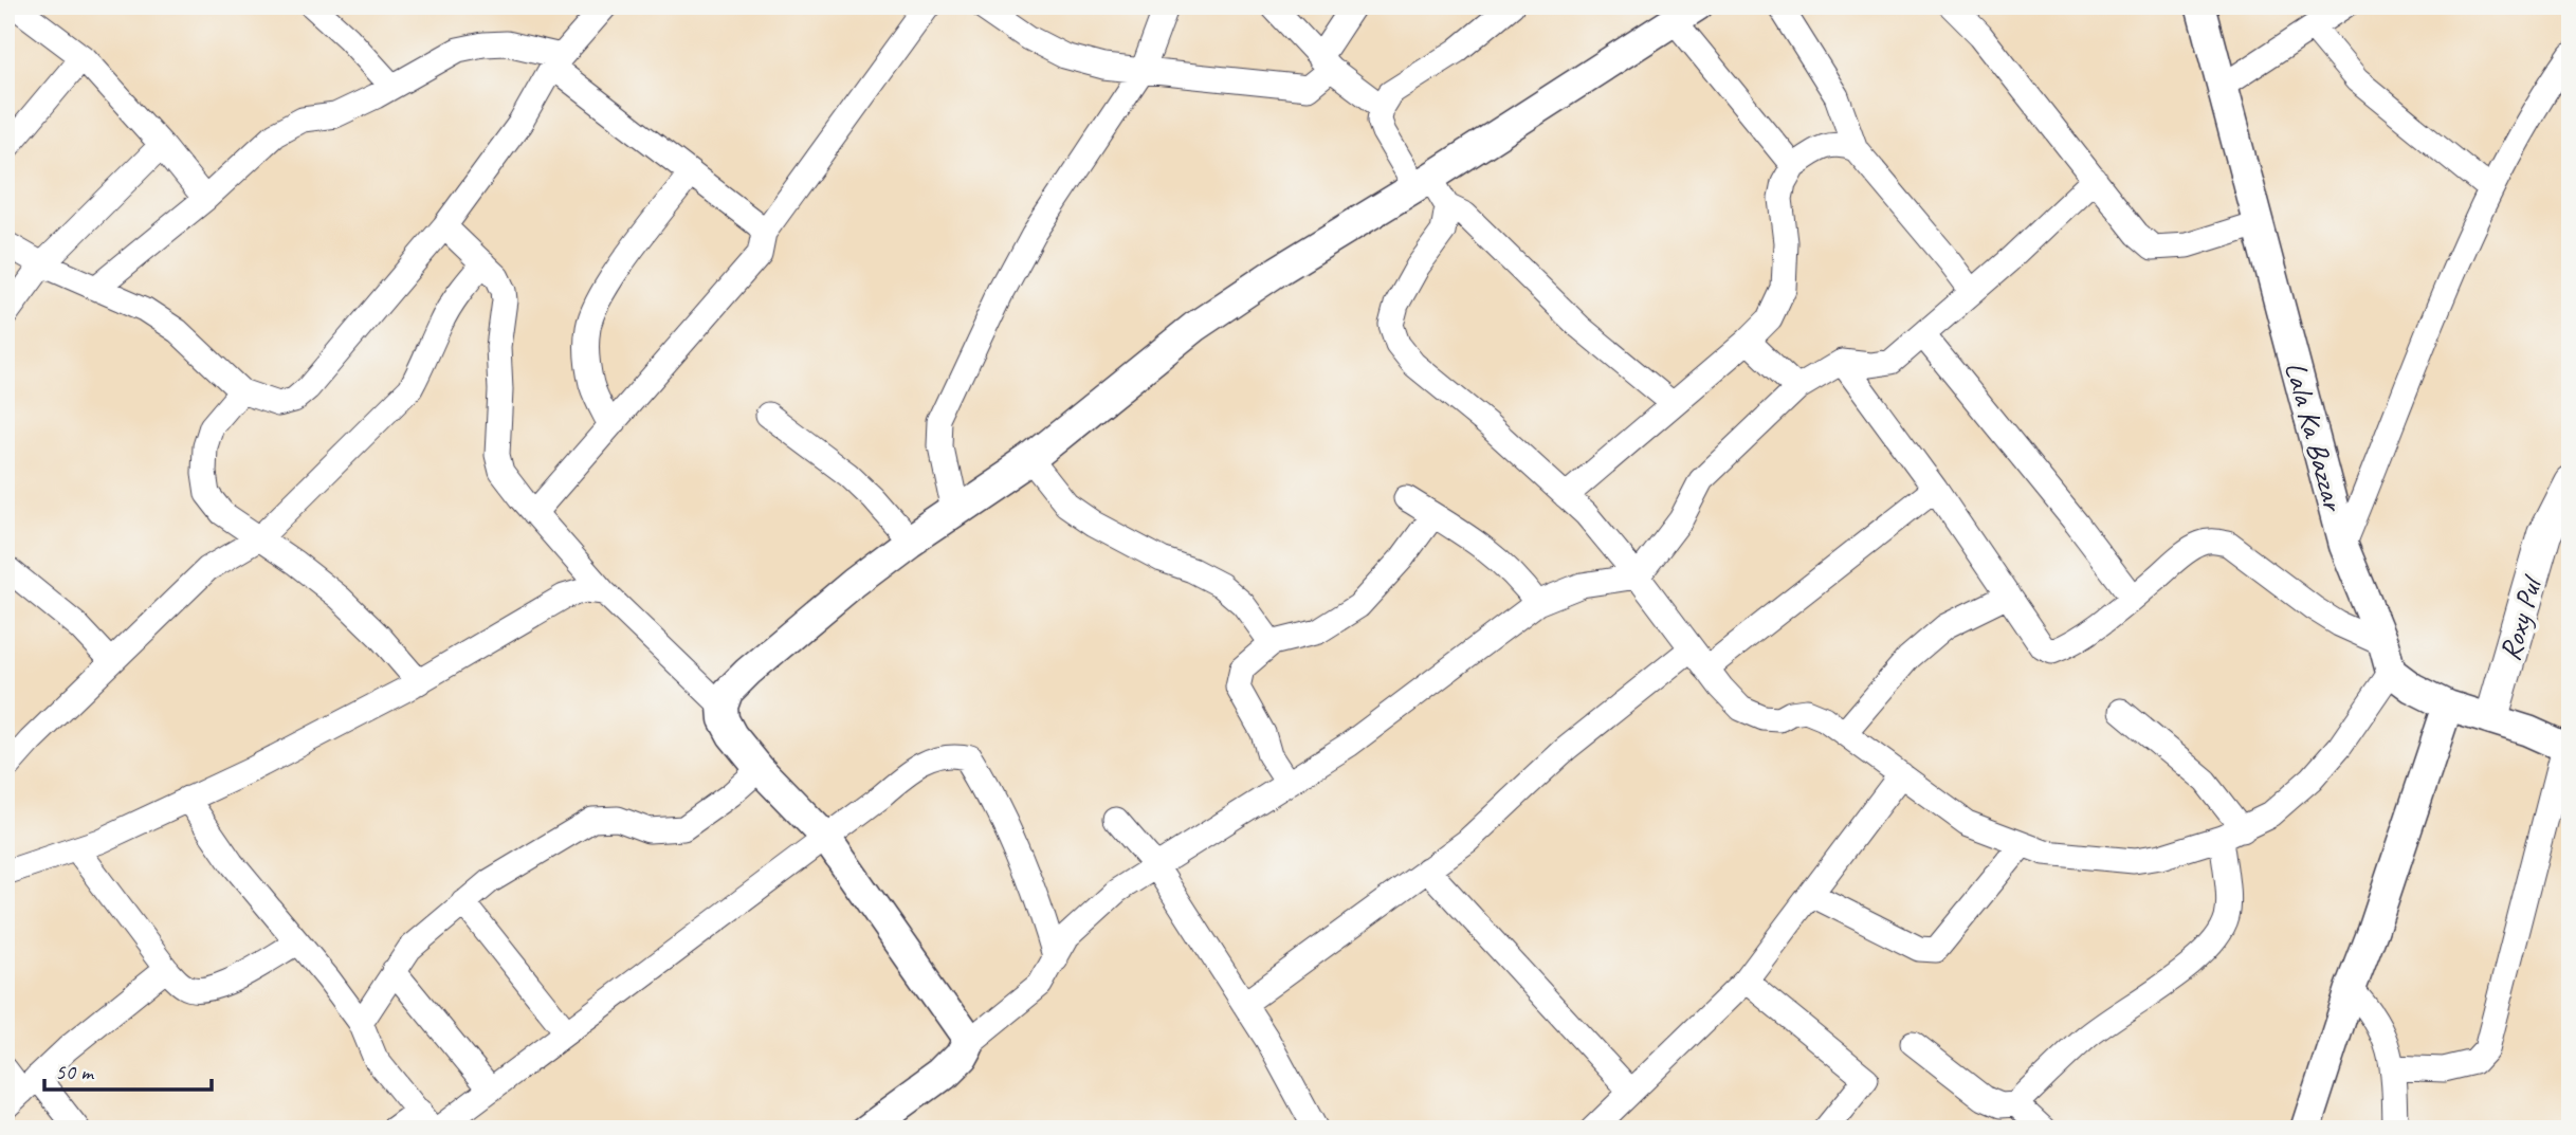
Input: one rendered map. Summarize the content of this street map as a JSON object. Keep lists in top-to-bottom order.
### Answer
{
  "streets": {
    "main road": ["Roxy Pul"],
    "street": ["Lala Ka Bazzar"]
  },
  "scale_bar": "50 m"
}
